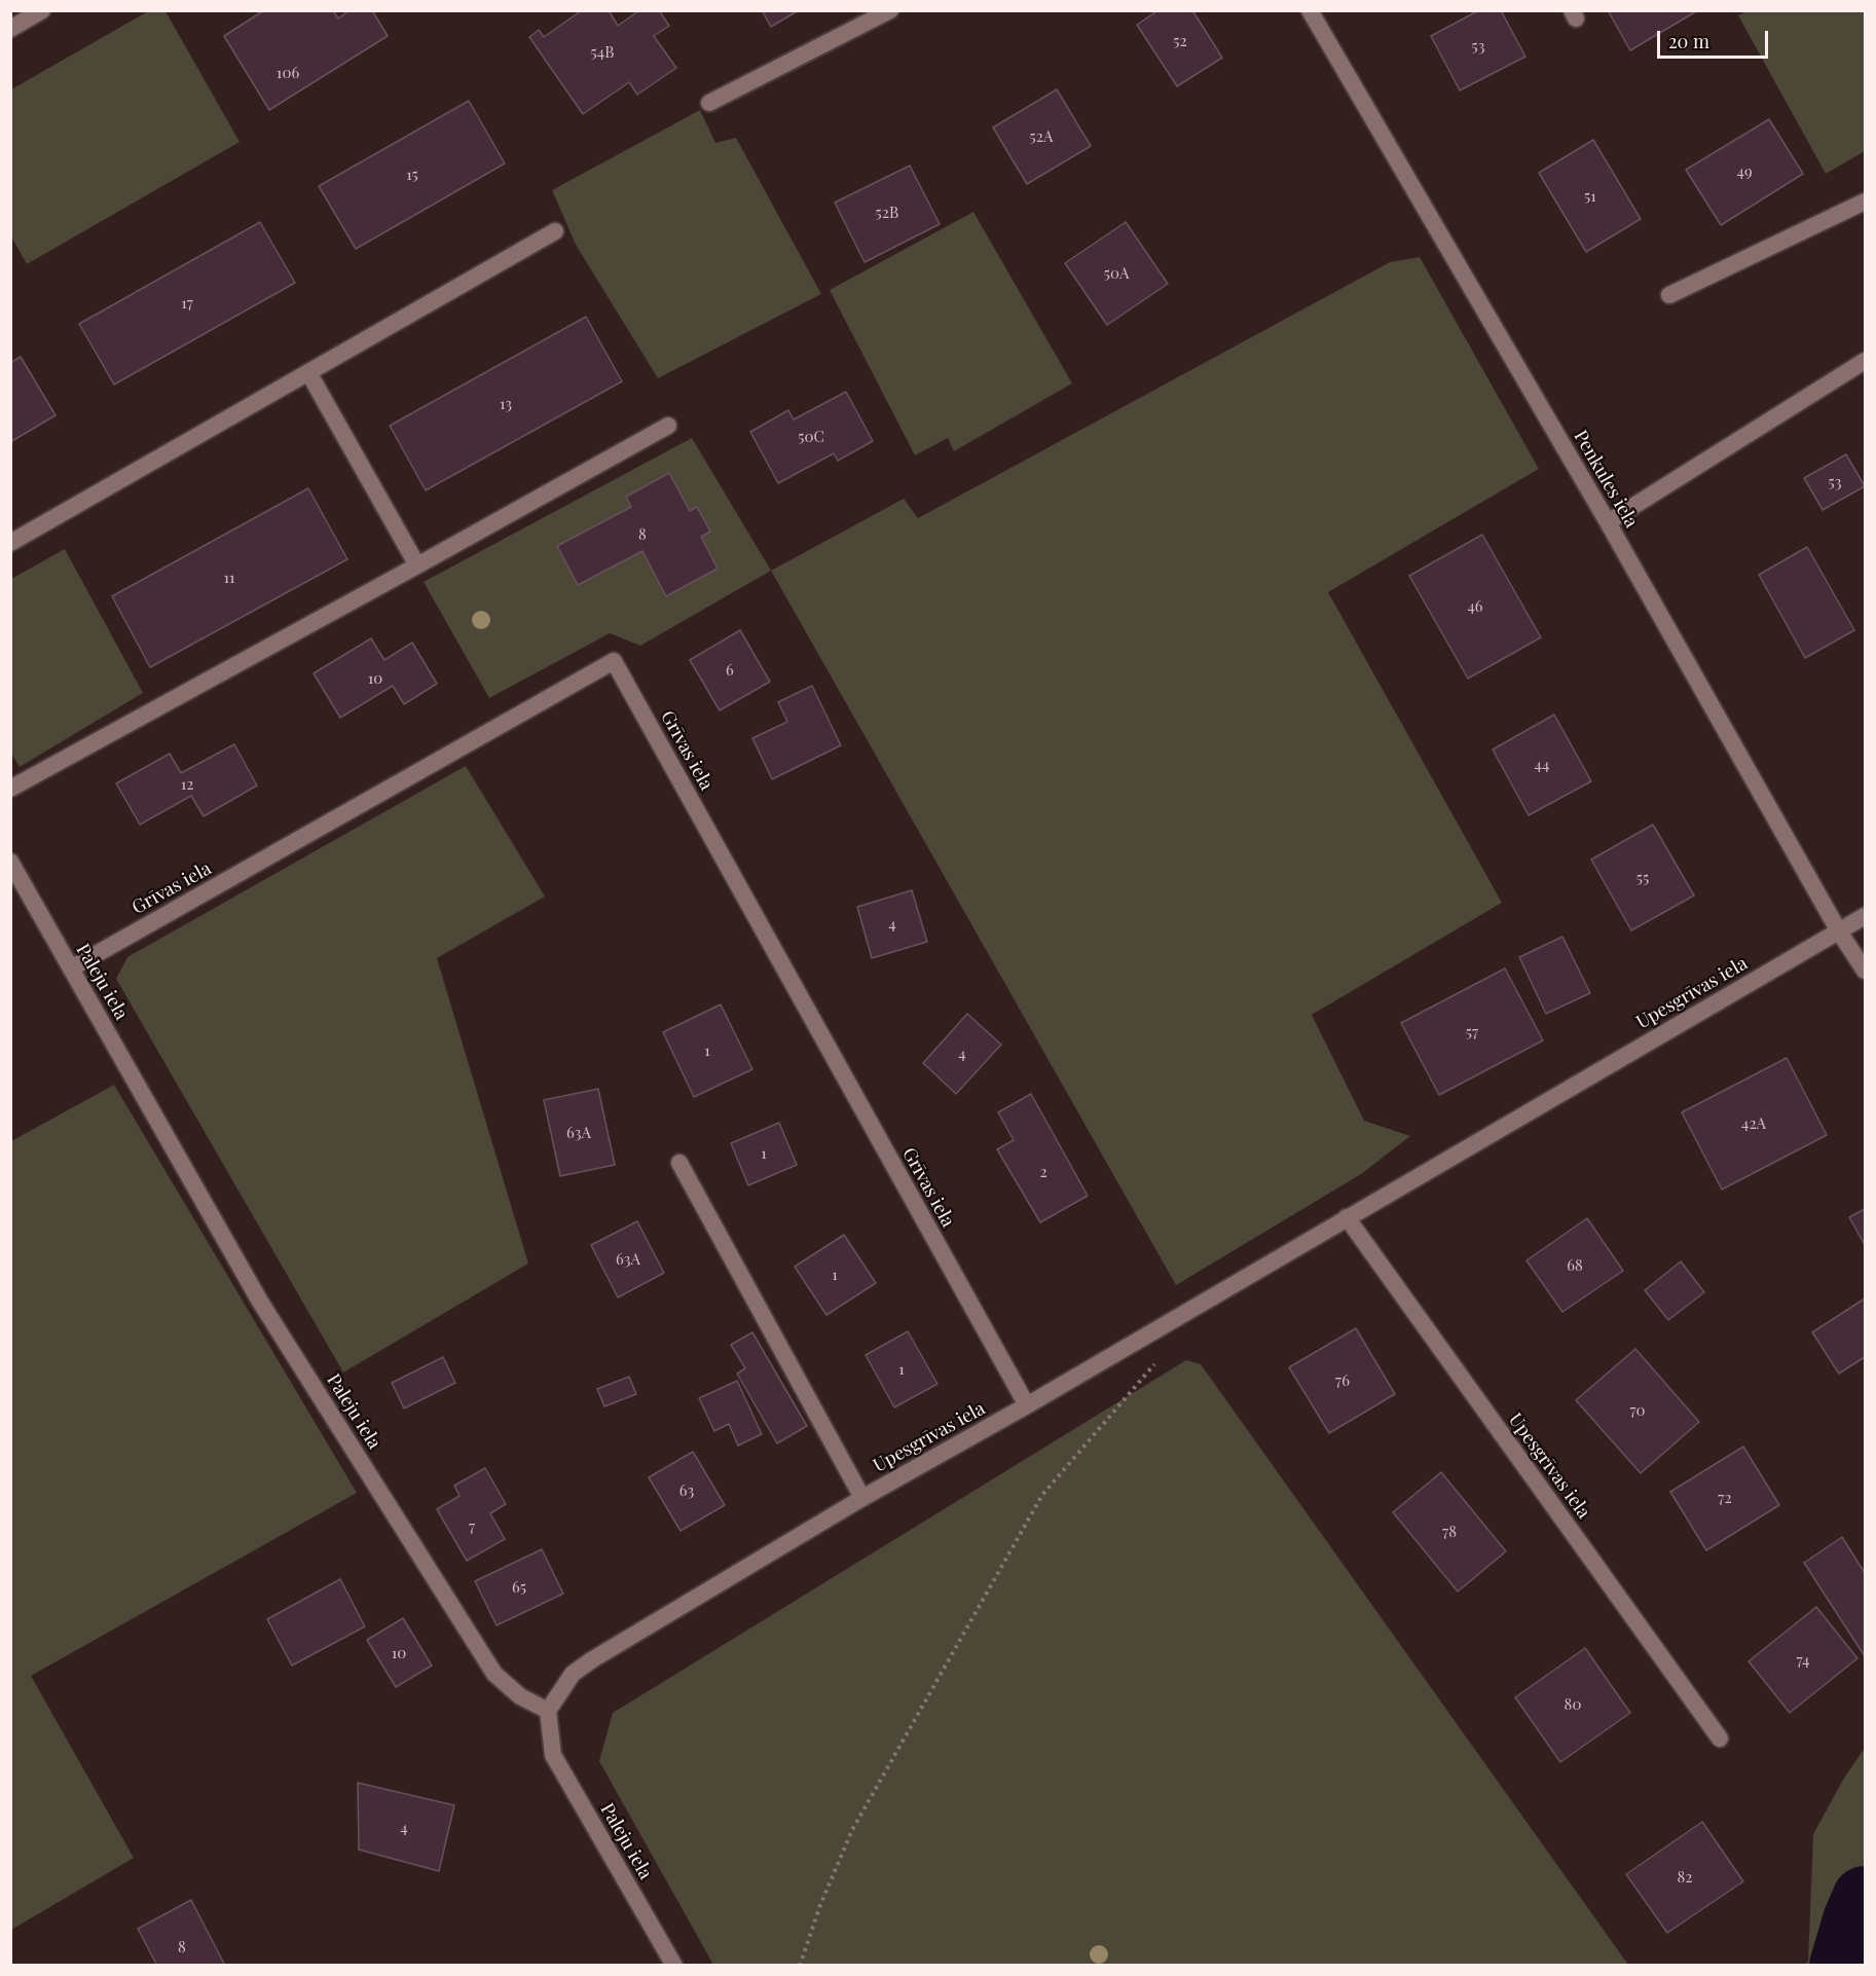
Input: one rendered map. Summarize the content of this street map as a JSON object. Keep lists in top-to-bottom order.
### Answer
{
  "streets": {
    "street": [
      "Penkules iela",
      "Grīvas iela",
      "Paleju iela",
      "Upesgrīvas iela"
    ]
  },
  "crossings": [
    ["Penkules iela", "Upesgrīvas iela"],
    ["Grīvas iela", "Paleju iela"],
    ["Grīvas iela", "Upesgrīvas iela"],
    ["Paleju iela", "Upesgrīvas iela"]
  ],
  "house_numbers": [
    "52",
    "53",
    "54B",
    "106",
    "52A",
    "49",
    "15",
    "51",
    "52B",
    "50A",
    "17",
    "13",
    "50C",
    "53",
    "8",
    "11",
    "46",
    "6",
    "10",
    "44",
    "12",
    "55",
    "4",
    "57",
    "1",
    "4",
    "42A",
    "63A",
    "1",
    "2",
    "63A",
    "68",
    "1",
    "1",
    "76",
    "70",
    "63",
    "72",
    "7",
    "78",
    "65",
    "10",
    "74",
    "80",
    "4",
    "82",
    "8"
  ],
  "scale_bar": "20 m"
}
